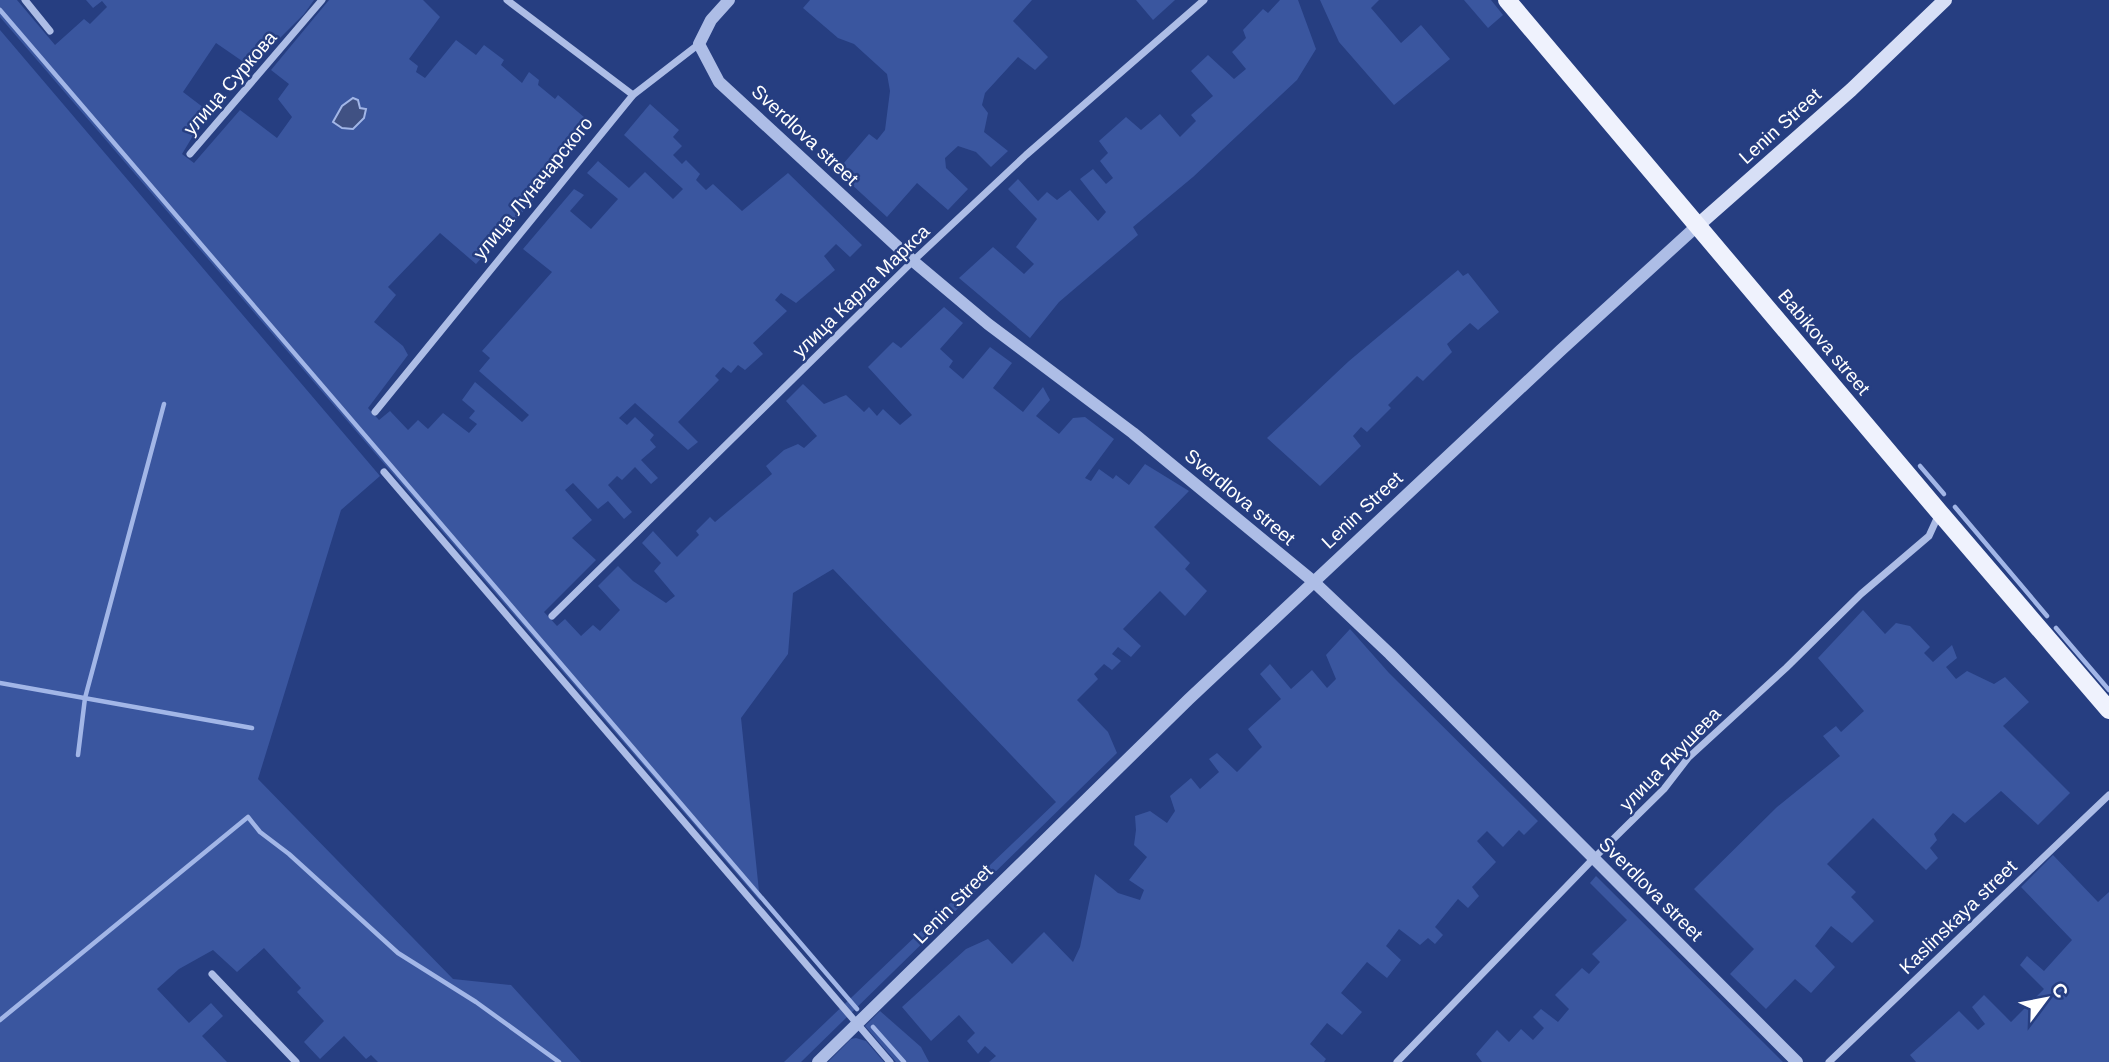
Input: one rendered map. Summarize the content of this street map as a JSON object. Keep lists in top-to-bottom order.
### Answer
{
  "streets": {
    "main road": ["Lenin Street", "Babikova street"],
    "street": [
      "улица Суркова",
      "Sverdlova street",
      "улица Луначарского",
      "улица Карла Маркса",
      "улица Якушева",
      "Kaslinskaya street"
    ]
  },
  "crossings": [
    ["Lenin Street", "Sverdlova street"],
    ["Lenin Street", "Babikova street"],
    ["Sverdlova street", "улица Луначарского"],
    ["Sverdlova street", "улица Карла Маркса"],
    ["Sverdlova street", "улица Якушева"],
    ["Babikova street", "улица Якушева"]
  ],
  "north": "top right"
}
